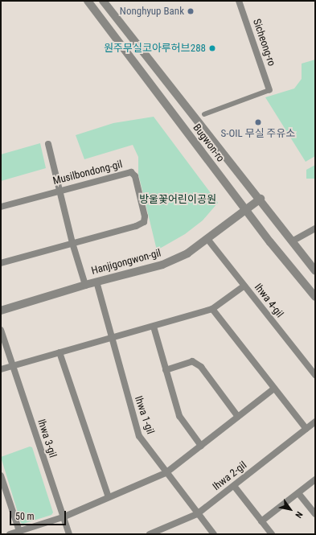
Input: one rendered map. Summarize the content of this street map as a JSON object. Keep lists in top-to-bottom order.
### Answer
{
  "streets": {
    "street": [
      "Sicheong-ro",
      "Bugwon-ro",
      "Musilbondong-gil",
      "Hanjigongwon-gil",
      "Ihwa 4-gil",
      "Ihwa 1-gil",
      "Ihwa 3-gil",
      "Ihwa 2-gil"
    ]
  },
  "crossings": [
    ["Bugwon-ro", "Hanjigongwon-gil"],
    ["Hanjigongwon-gil", "Ihwa 4-gil"],
    ["Hanjigongwon-gil", "Ihwa 1-gil"],
    ["Ihwa 1-gil", "Ihwa 2-gil"]
  ],
  "parks": ["방울꽃어린이공원"],
  "places": ["Nonghyup Bank", "원주무실코아루허브288", "S-OIL 무실 주유소"],
  "scale_bar": "50 m",
  "north": "bottom right"
}
